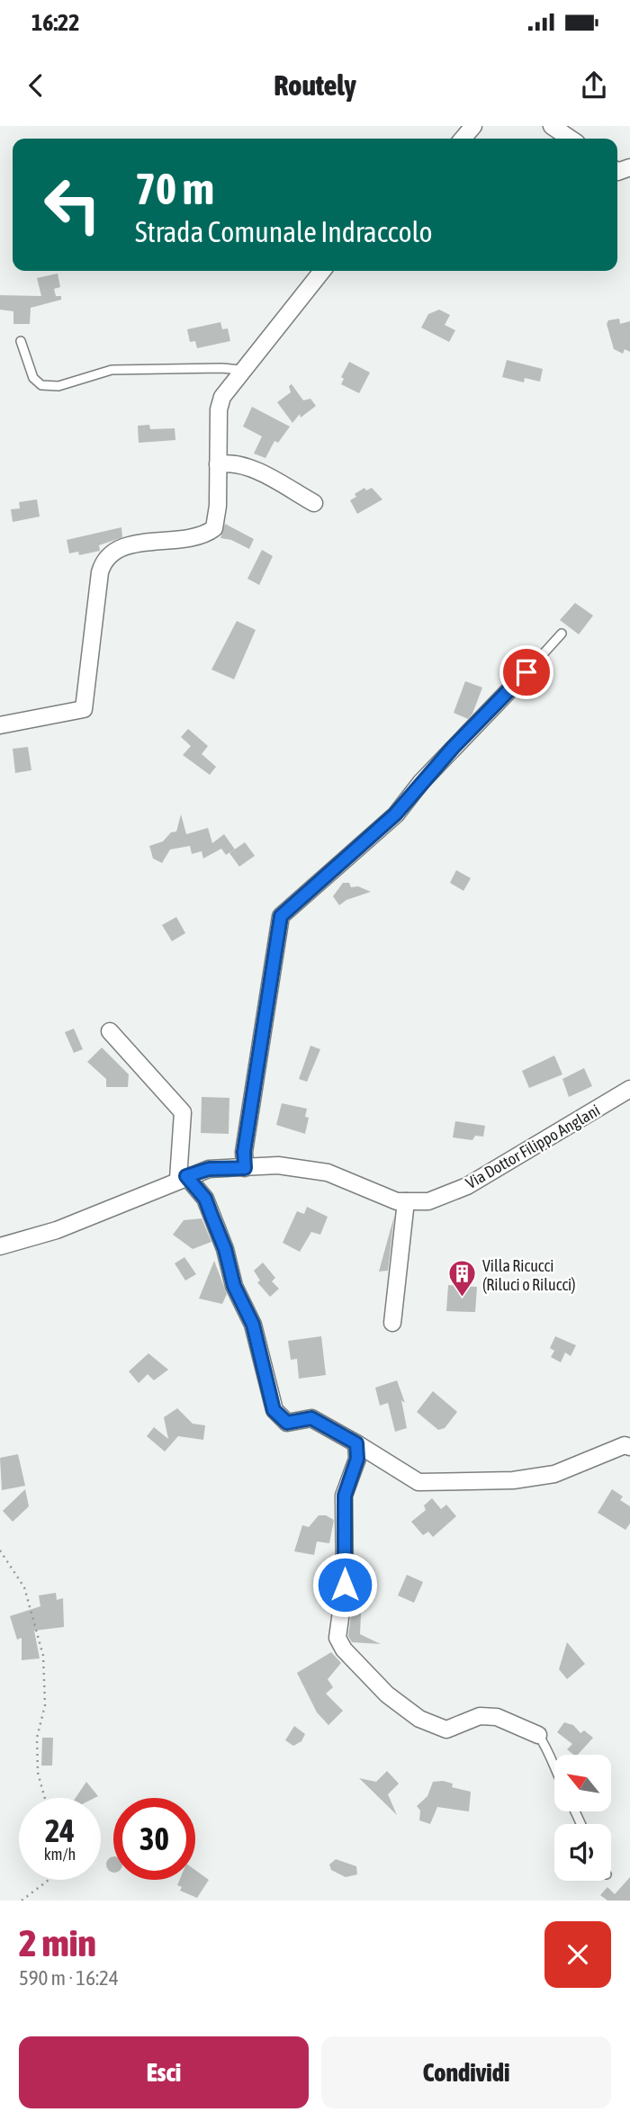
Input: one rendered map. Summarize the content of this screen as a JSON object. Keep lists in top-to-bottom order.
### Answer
{
  "streets": {
    "street": ["Via Dottor Filippo Anglani"]
  },
  "places": {
    "building": ["Villa Ricucci (Riluci o Rilucci)"]
  },
  "north": "top left",
  "page": {
    "status": "16:22",
    "header": "Routely",
    "turn": ["70 m", "Strada Comunale Indraccolo"],
    "speed": "24 km/h",
    "limit": "30",
    "heading": ["2 min", "590 m · 16:24"],
    "buttons": ["Esci", "Condividi"]
  }
}
